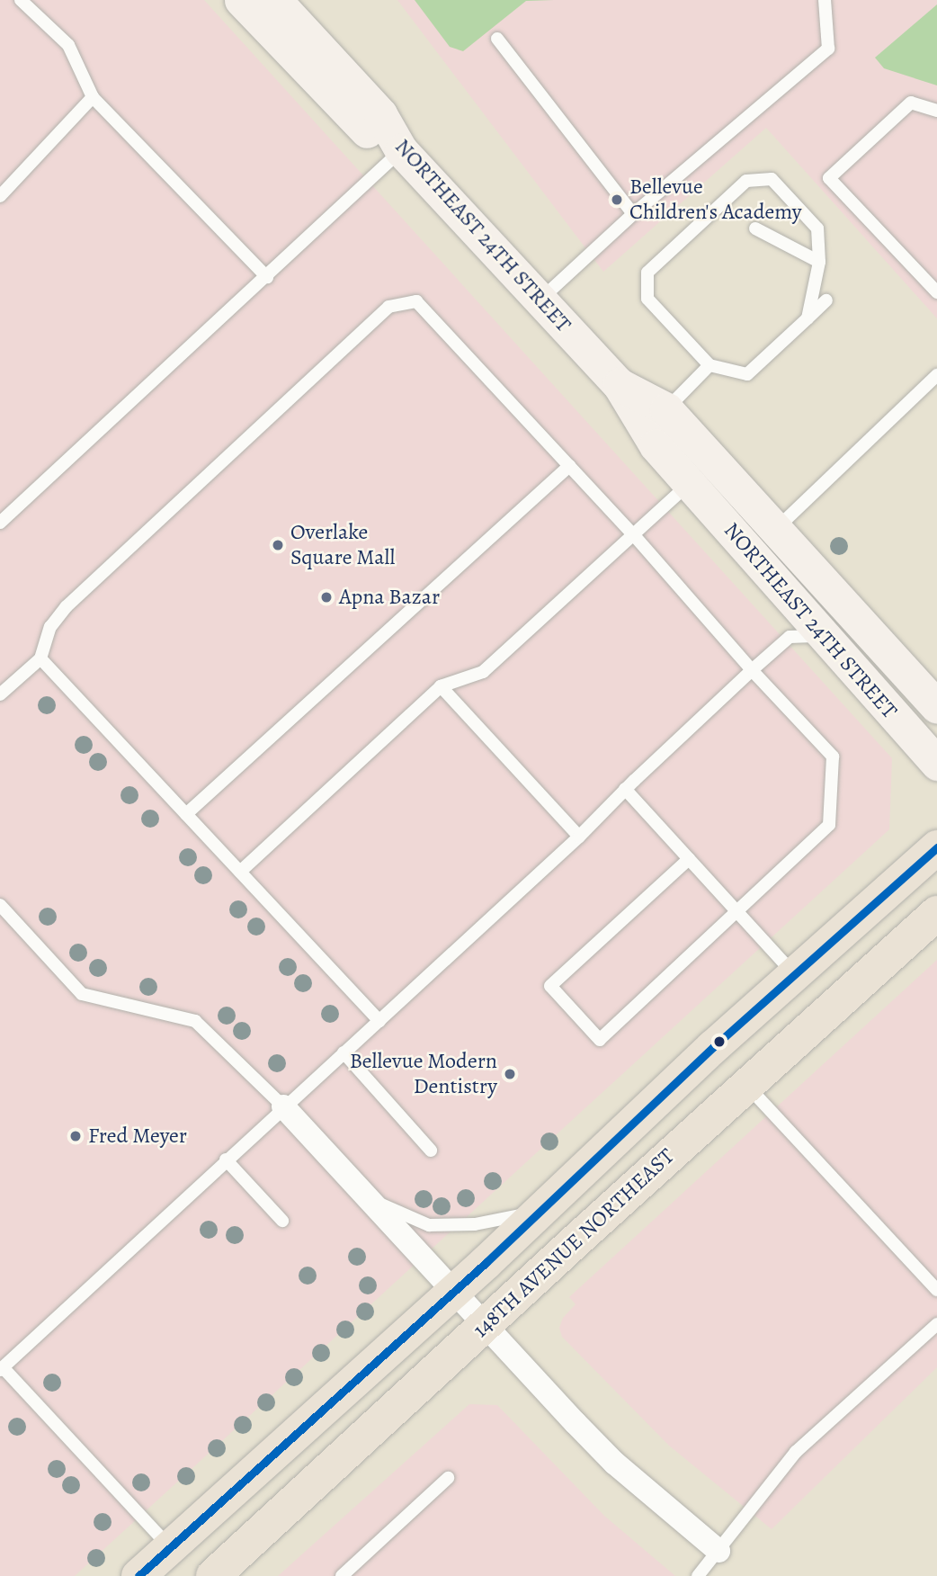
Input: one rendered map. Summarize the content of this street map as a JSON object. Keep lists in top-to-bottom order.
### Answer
{
  "streets": {
    "main road": ["NORTHEAST 24TH STREET", "148TH AVENUE NORTHEAST"]
  },
  "places": [
    "Bellevue Children's Academy",
    "Overlake Square Mall",
    "Apna Bazar",
    "Bellevue Modern Dentistry",
    "Fred Meyer"
  ]
}
